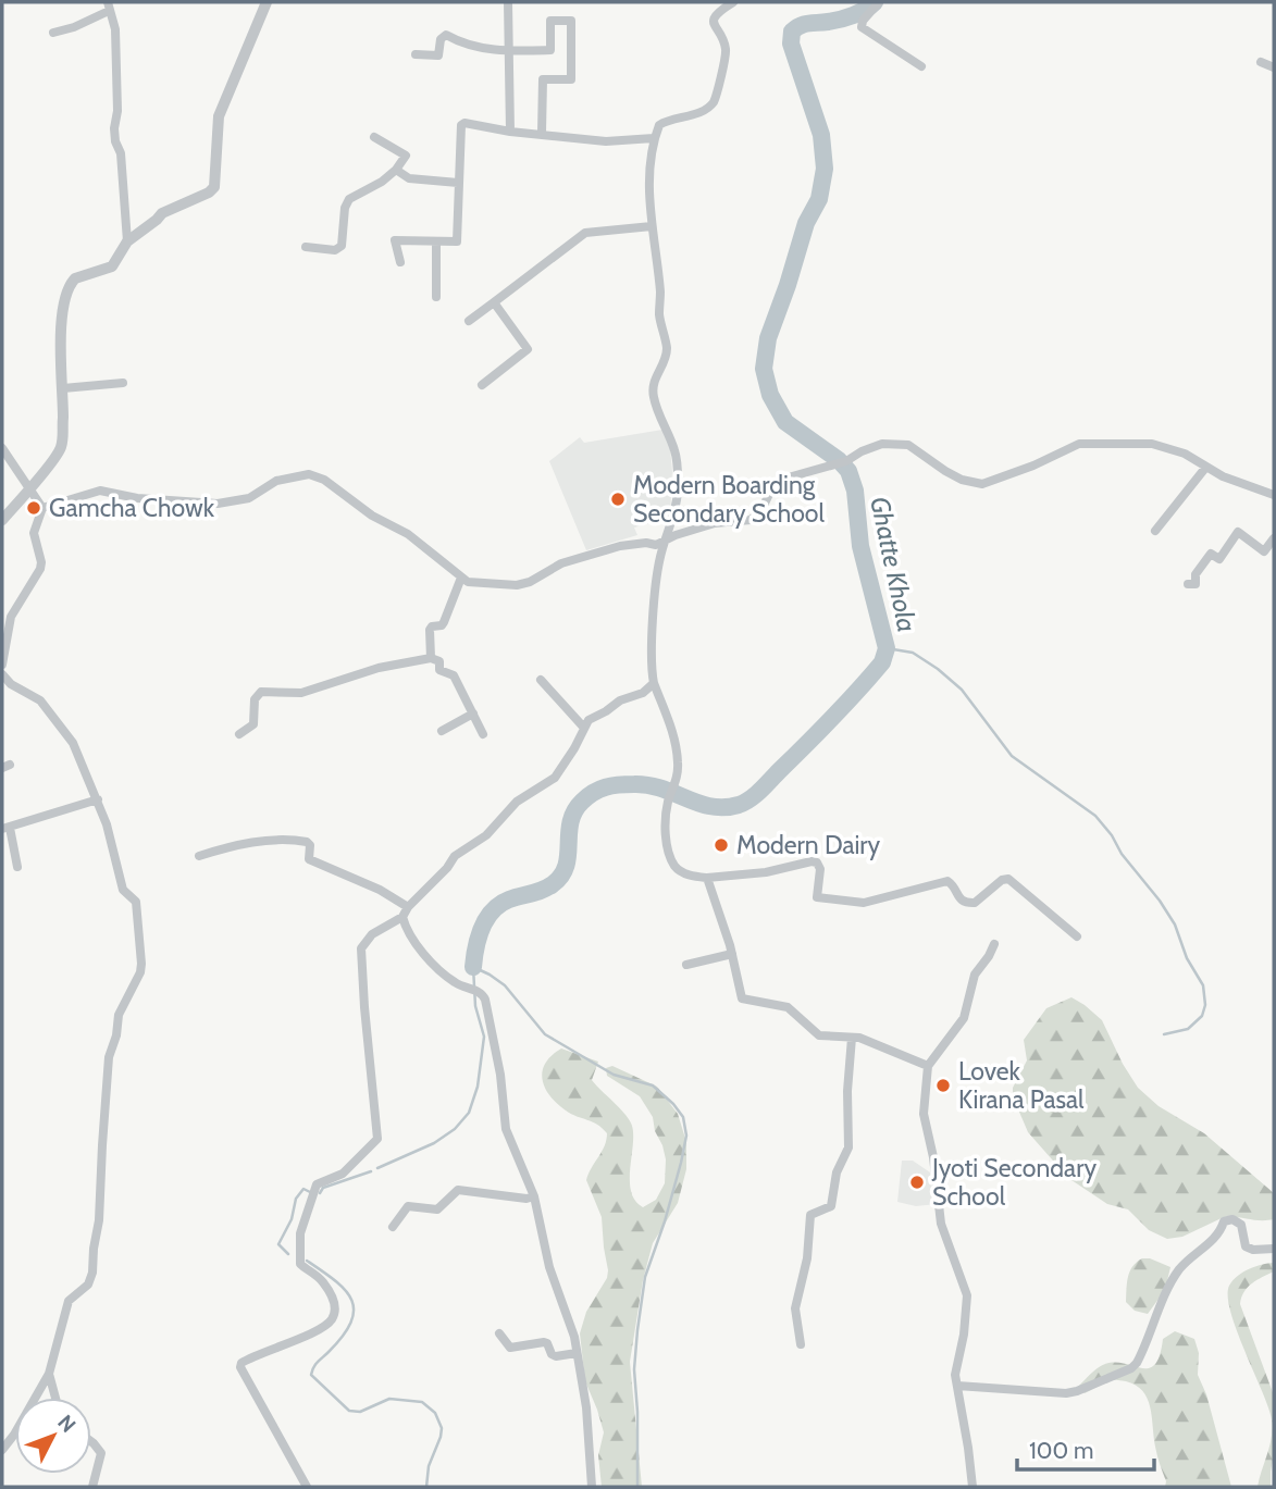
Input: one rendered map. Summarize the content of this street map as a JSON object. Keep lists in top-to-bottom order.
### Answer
{
  "water": ["Ghatte Khola"],
  "places": [
    "Modern Boarding Secondary School",
    "Gamcha Chowk",
    "Modern Dairy",
    "Lovek Kirana Pasal",
    "Jyoti Secondary School"
  ],
  "scale_bar": "100 m",
  "north": "top right"
}
